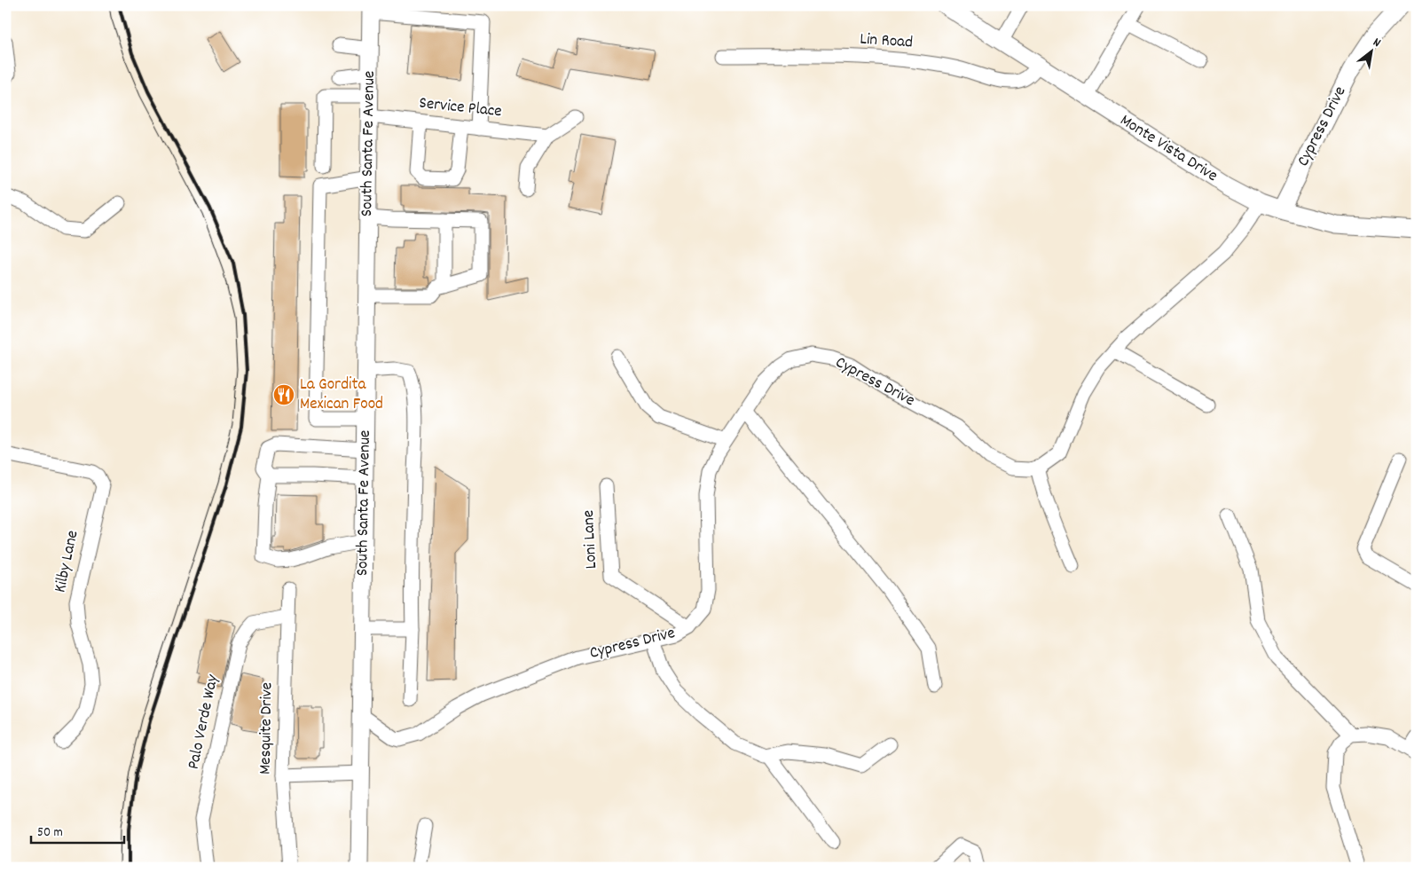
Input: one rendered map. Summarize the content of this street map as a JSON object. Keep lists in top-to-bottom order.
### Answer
{
  "streets": {
    "main road": ["Cypress Drive", "South Santa Fe Avenue", "Monte Vista Drive"],
    "street": [
      "Lin Road",
      "Service Place",
      "Loni Lane",
      "Kilby Lane",
      "Palo Verde Way",
      "Mesquite Drive"
    ]
  },
  "crossings": [
    ["Lin Road", "Monte Vista Drive"],
    ["Service Place", "South Santa Fe Avenue"],
    ["Cypress Drive", "South Santa Fe Avenue"],
    ["Cypress Drive", "Monte Vista Drive"],
    ["Cypress Drive", "Loni Lane"],
    ["Palo Verde Way", "Mesquite Drive"]
  ],
  "places": {
    "restaurant": ["La Gordita Mexican Food"]
  },
  "scale_bar": "50 m",
  "north": "top right"
}
